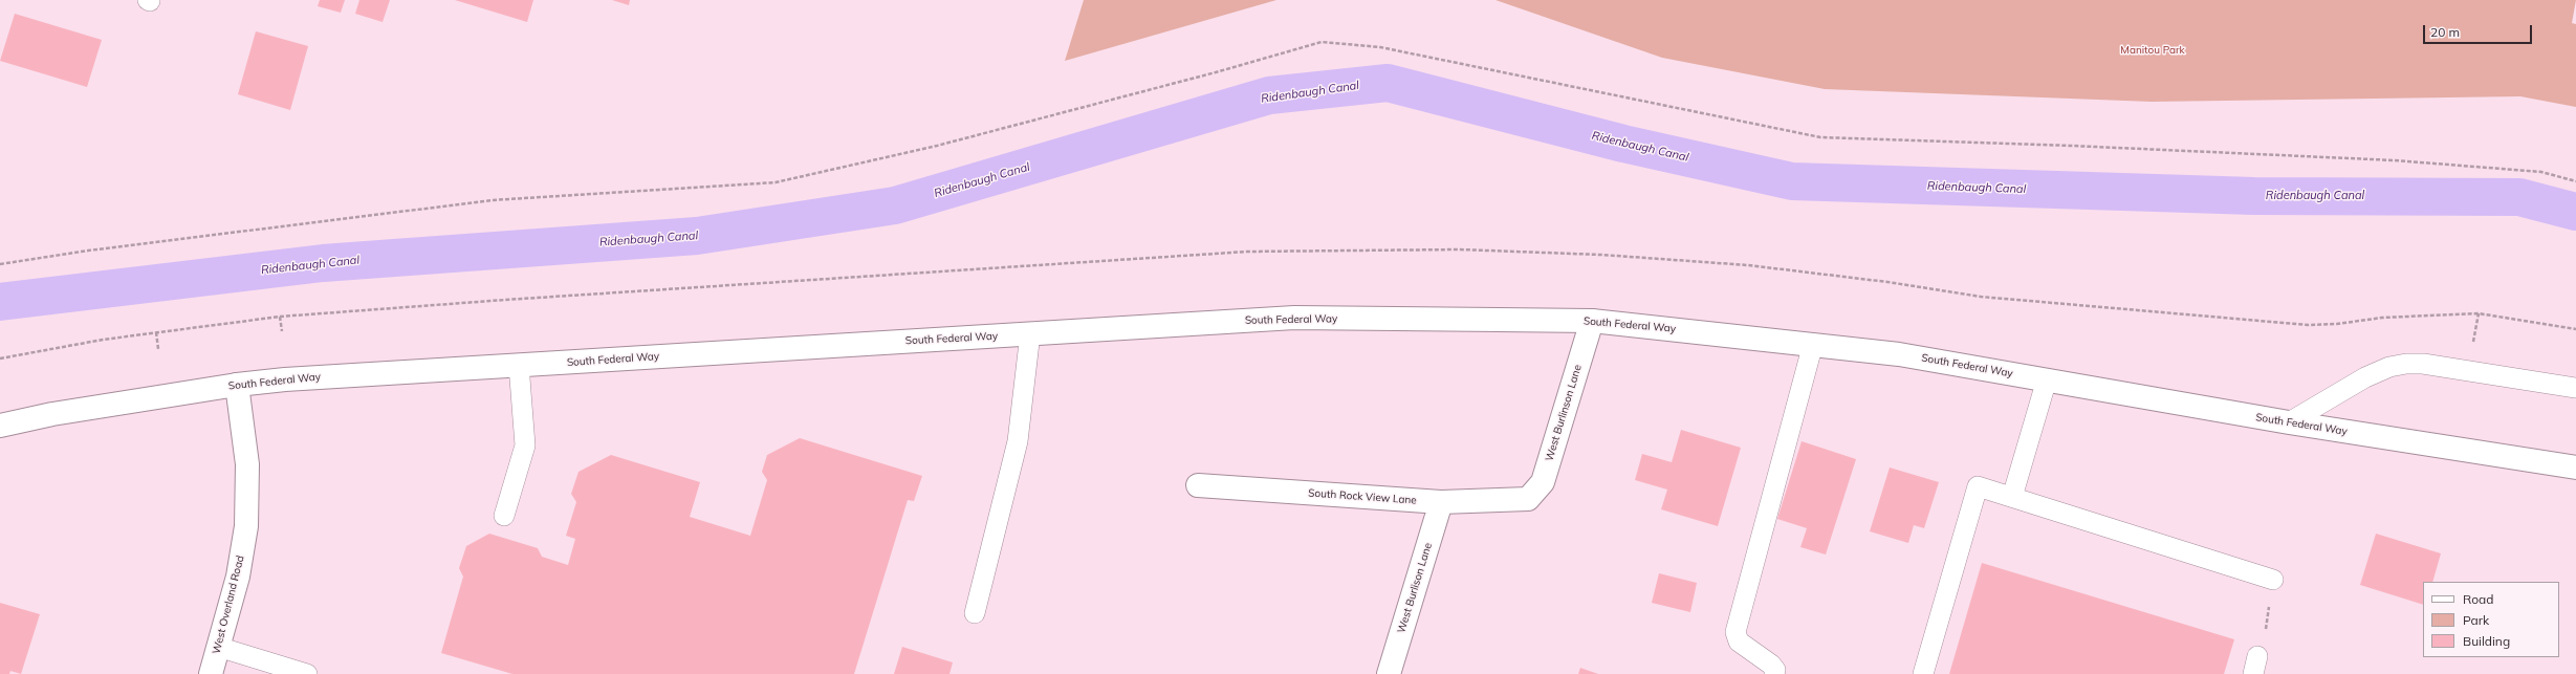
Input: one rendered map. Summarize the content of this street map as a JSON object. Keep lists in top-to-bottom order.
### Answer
{
  "streets": {
    "main road": [
      "South Federal Way",
      "West Burlinson Lane",
      "South Rock View Lane",
      "West Burlison Lane",
      "West Overland Road"
    ]
  },
  "crossings": [
    ["South Federal Way", "West Burlinson Lane"],
    ["South Federal Way", "West Overland Road"],
    ["West Burlinson Lane", "South Rock View Lane"],
    ["South Rock View Lane", "West Burlison Lane"]
  ],
  "water": ["Ridenbaugh Canal"],
  "parks": ["Manitou Park"],
  "legend": ["Road", "Park", "Building"],
  "scale_bar": "20 m"
}
